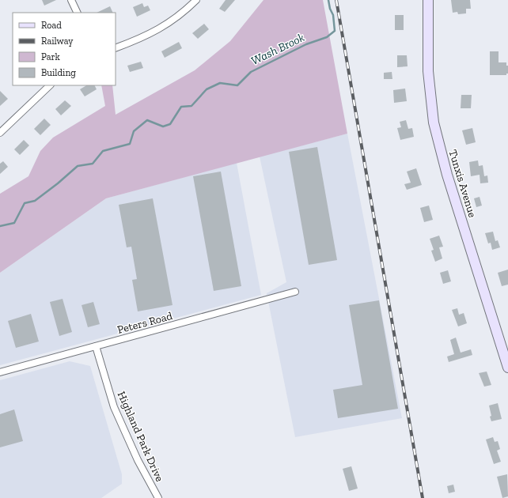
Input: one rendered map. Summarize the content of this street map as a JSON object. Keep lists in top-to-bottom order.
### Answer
{
  "streets": {
    "main road": ["Tunxis Avenue"],
    "street": ["Peters Road", "Highland Park Drive"]
  },
  "crossings": [
    ["Peters Road", "Highland Park Drive"]
  ],
  "water": ["Wash Brook"],
  "legend": [
    "Road",
    "Railway",
    "Park",
    "Building"
  ]
}
